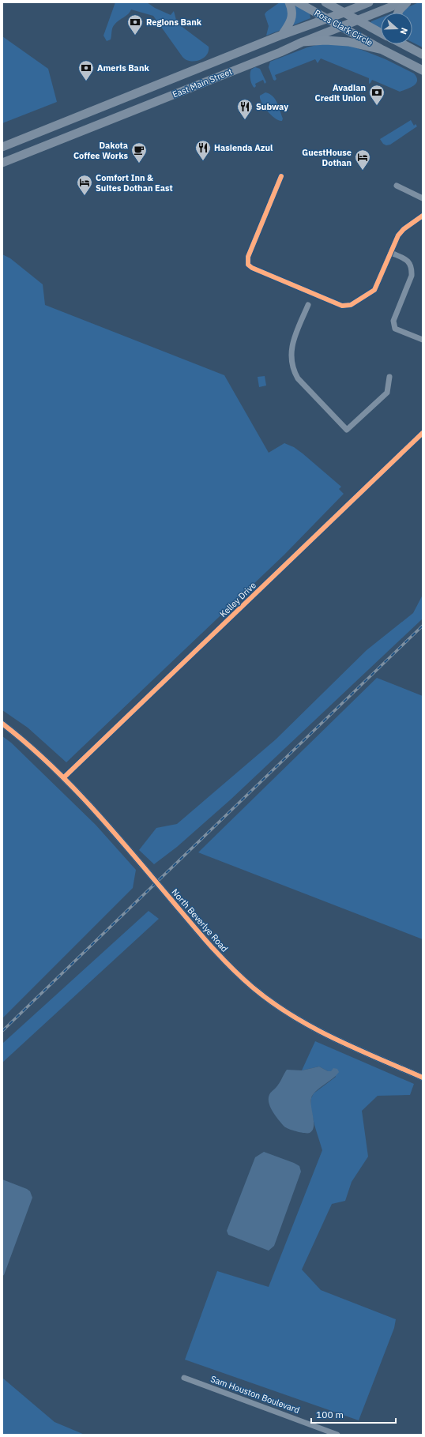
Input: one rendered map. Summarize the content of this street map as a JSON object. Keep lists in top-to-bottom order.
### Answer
{
  "streets": {
    "highway": ["Ross Clark Circle", "East Main Street"],
    "street": ["Kelley Drive", "North Beverlye Road", "Sam Houston Boulevard"]
  },
  "crossings": [
    ["Ross Clark Circle", "East Main Street"],
    ["Kelley Drive", "North Beverlye Road"]
  ],
  "places": {
    "bank": ["Regions Bank", "Ameris Bank", "Avadian Credit Union"],
    "restaurant": ["Subway", "Hasienda Azul"],
    "cafe": ["Dakota Coffee Works"],
    "hotel": ["GuestHouse Dothan", "Comfort Inn & Suites Dothan East"]
  },
  "scale_bar": "100 m",
  "north": "right"
}
